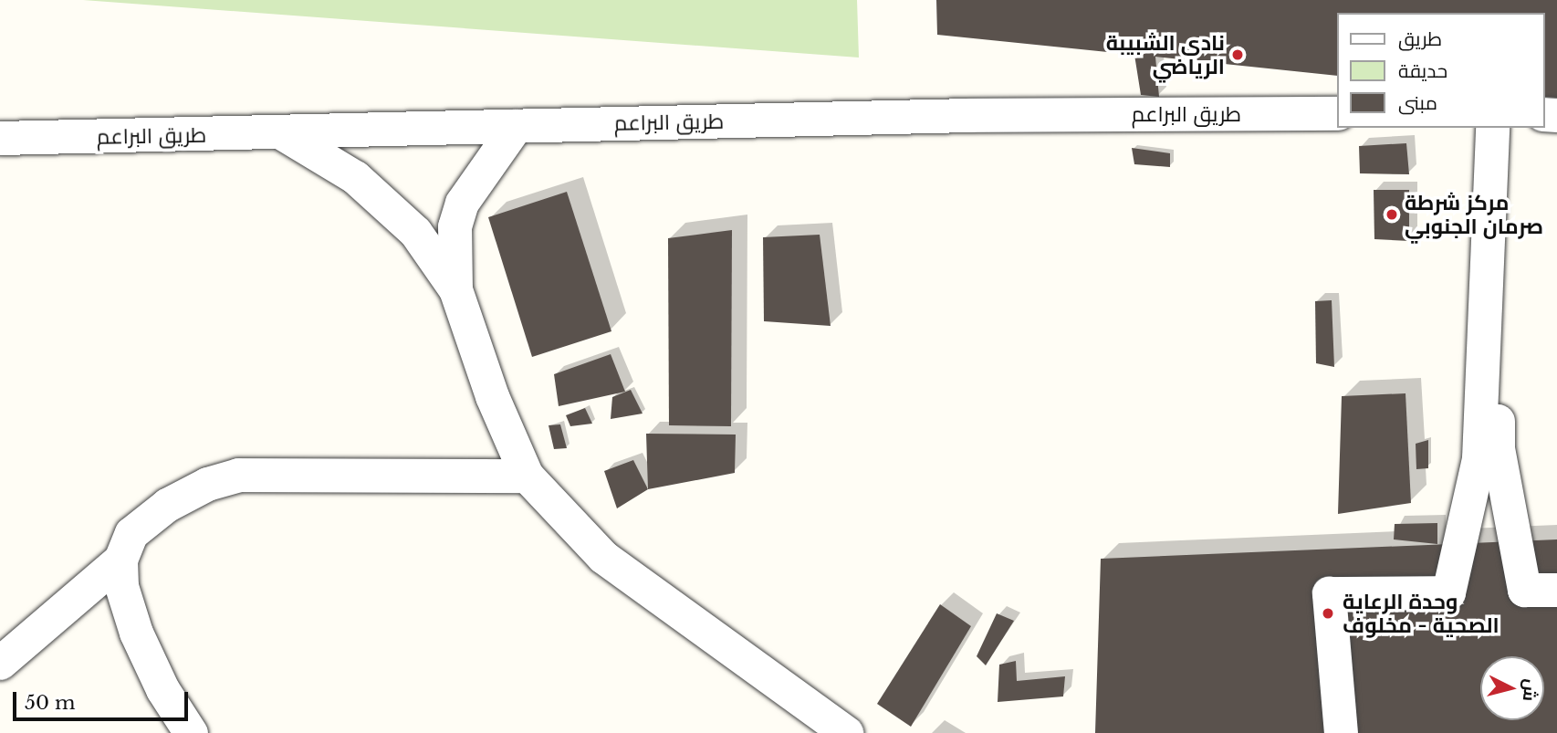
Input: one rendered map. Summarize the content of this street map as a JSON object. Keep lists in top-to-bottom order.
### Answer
{
  "streets": {
    "street": ["طريق البراعم"]
  },
  "places": ["نادي الشبيبة الرياضي", "مركز شرطة صرمان الجنوبي", "وحدة الرعاية الصحية - مخلوف"],
  "legend": ["طريق", "حديقة", "مبنى"],
  "scale_bar": "50 m",
  "north": "right"
}
